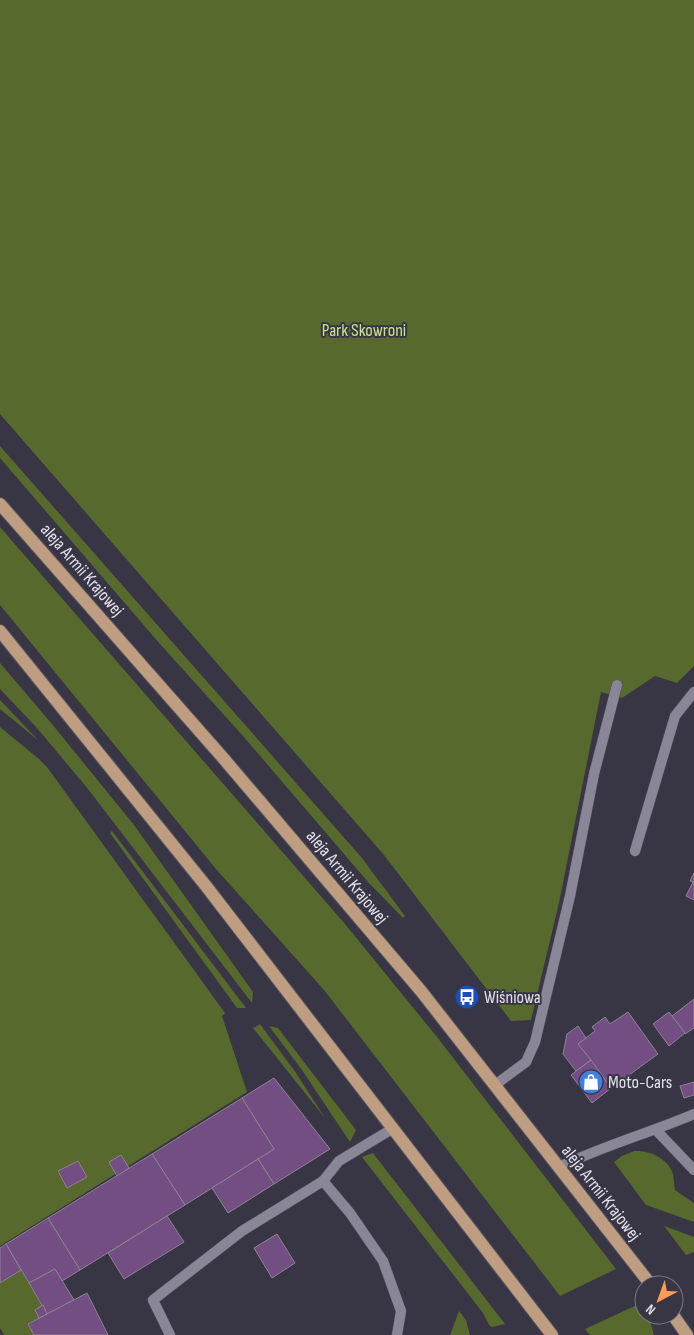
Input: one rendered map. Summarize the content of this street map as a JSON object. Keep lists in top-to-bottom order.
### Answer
{
  "streets": {
    "main road": ["aleja Armii Krajowej"]
  },
  "parks": ["Park Skowroni"],
  "places": {
    "bus stop": ["Wiśniowa"],
    "shop": ["Moto-Cars"]
  },
  "north": "bottom left"
}
